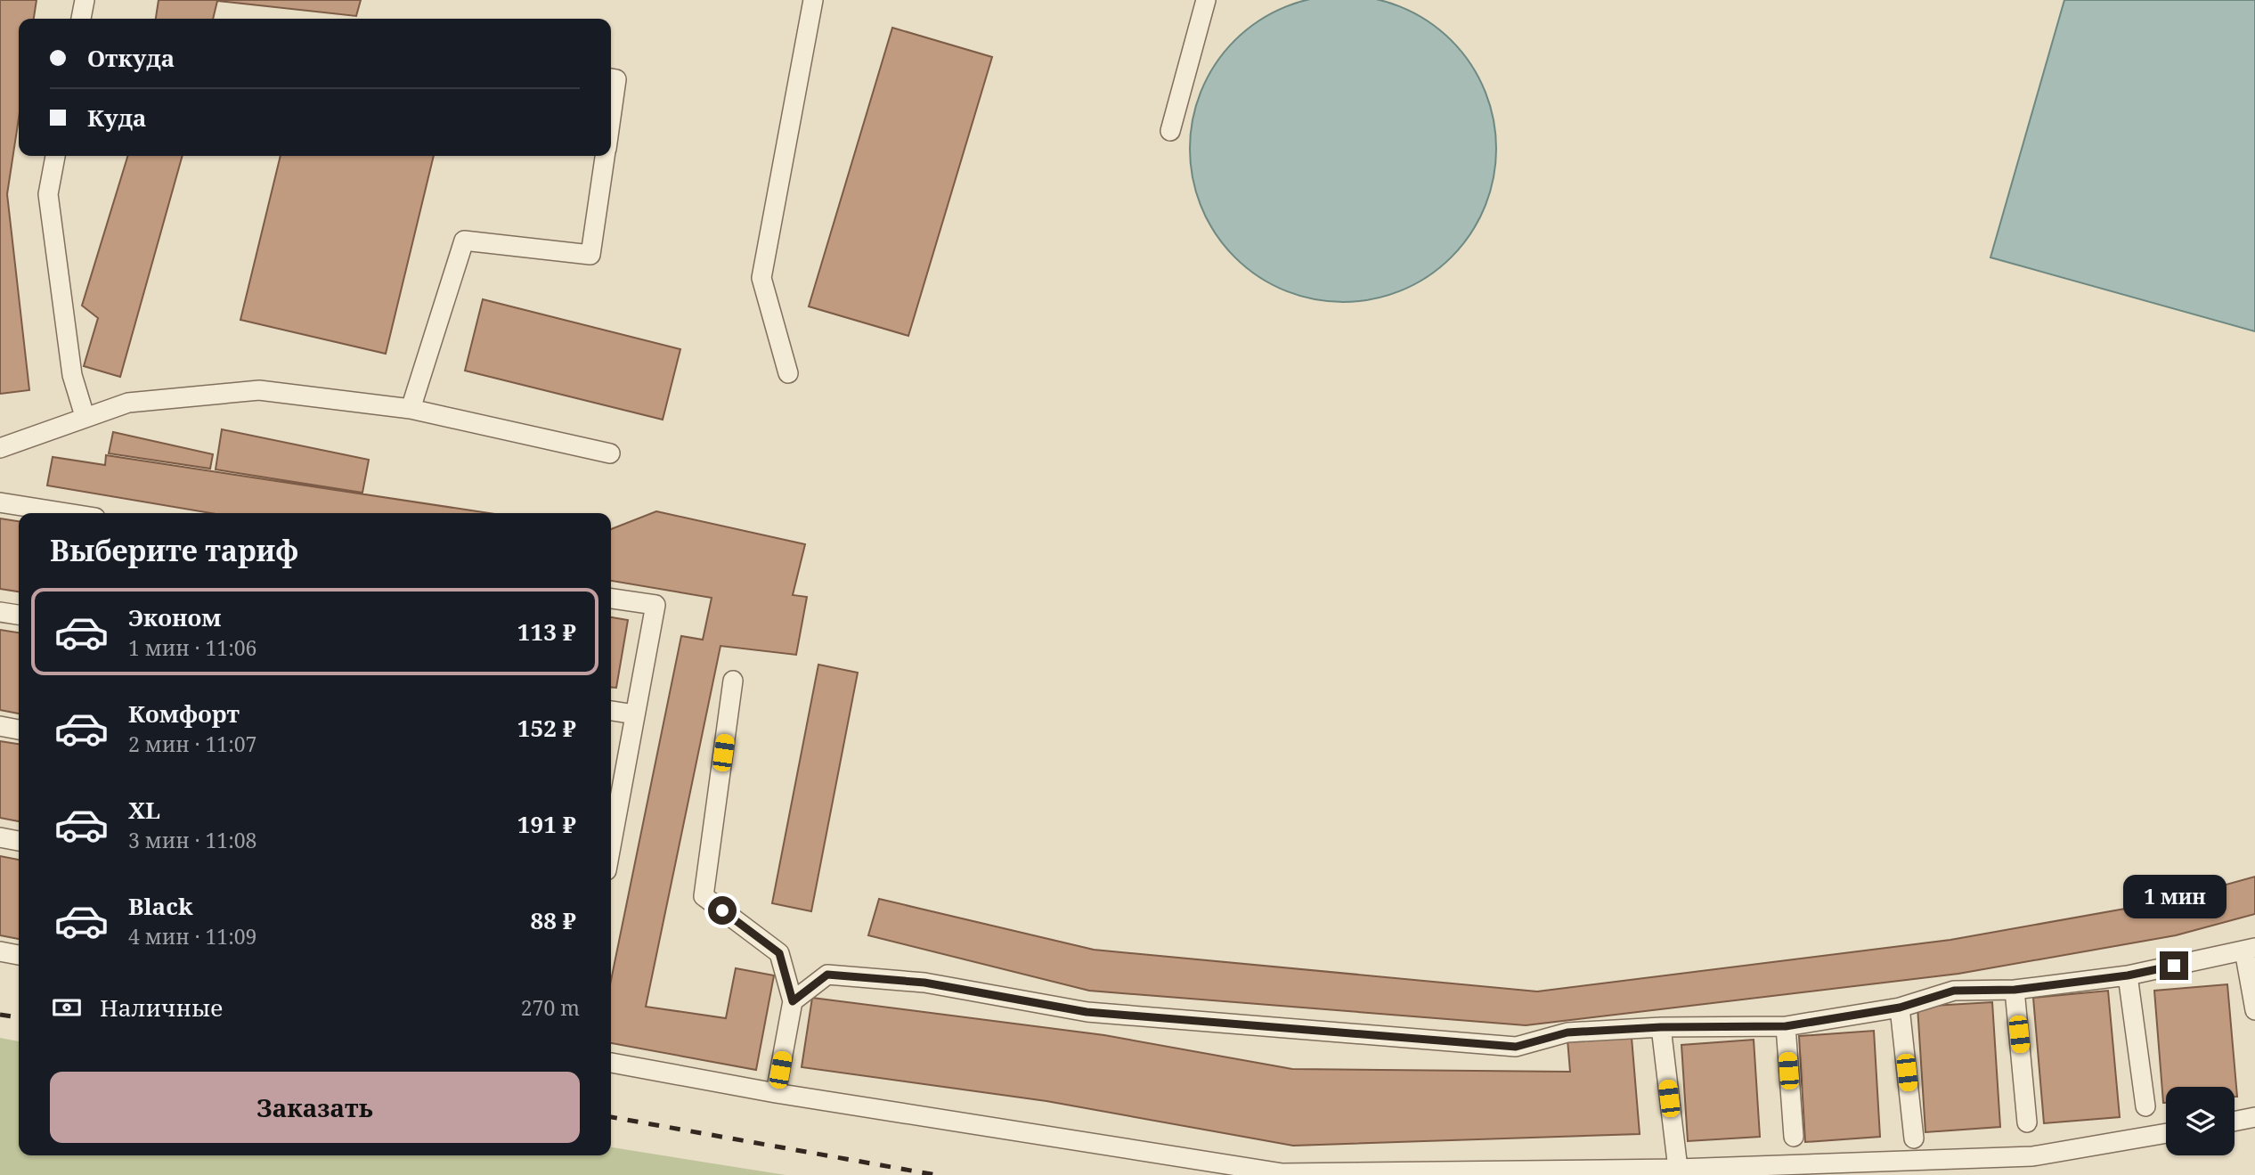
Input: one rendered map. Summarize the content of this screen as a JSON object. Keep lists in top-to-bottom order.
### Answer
{
  "page": {
    "banner": ["Откуда", "Куда"],
    "heading": "Выберите тариф",
    "list": [
      {
        "name": "Эконом",
        "note": "1 мин · 11:06",
        "value": "113 ₽"
      },
      {
        "name": "Комфорт",
        "note": "2 мин · 11:07",
        "value": "152 ₽"
      },
      {
        "name": "XL",
        "note": "3 мин · 11:08",
        "value": "191 ₽"
      },
      {
        "name": "Black",
        "note": "4 мин · 11:09",
        "value": "88 ₽"
      }
    ],
    "bubble": "1 мин",
    "pay": ["Наличные", "270 m"],
    "buttons": "Заказать"
  }
}
